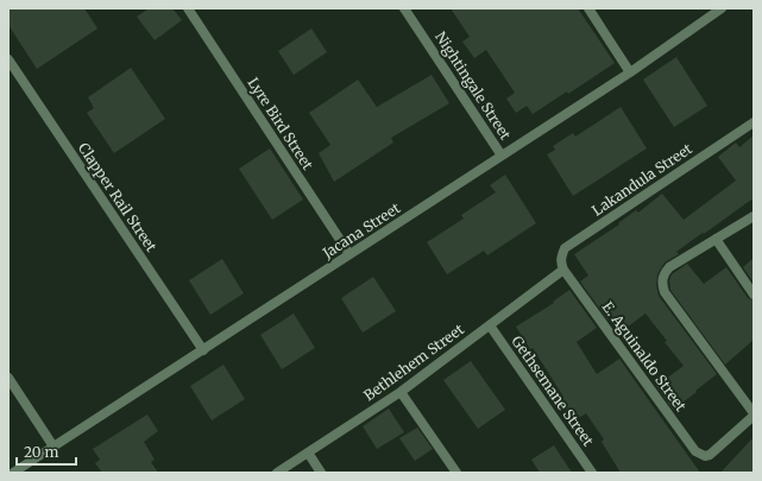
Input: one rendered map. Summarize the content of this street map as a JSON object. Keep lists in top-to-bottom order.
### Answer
{
  "streets": {
    "street": [
      "Nightingale Street",
      "Lyre Bird Street",
      "Lakandula Street",
      "Clapper Rail Street",
      "Jacana Street",
      "E. Aguinaldo Street",
      "Bethlehem Street",
      "Gethsemane Street"
    ]
  },
  "crossings": [
    ["Nightingale Street", "Jacana Street"],
    ["Lyre Bird Street", "Jacana Street"],
    ["Lakandula Street", "E. Aguinaldo Street"],
    ["Lakandula Street", "Bethlehem Street"],
    ["Clapper Rail Street", "Jacana Street"],
    ["E. Aguinaldo Street", "Bethlehem Street"],
    ["Bethlehem Street", "Gethsemane Street"]
  ],
  "scale_bar": "20 m"
}
